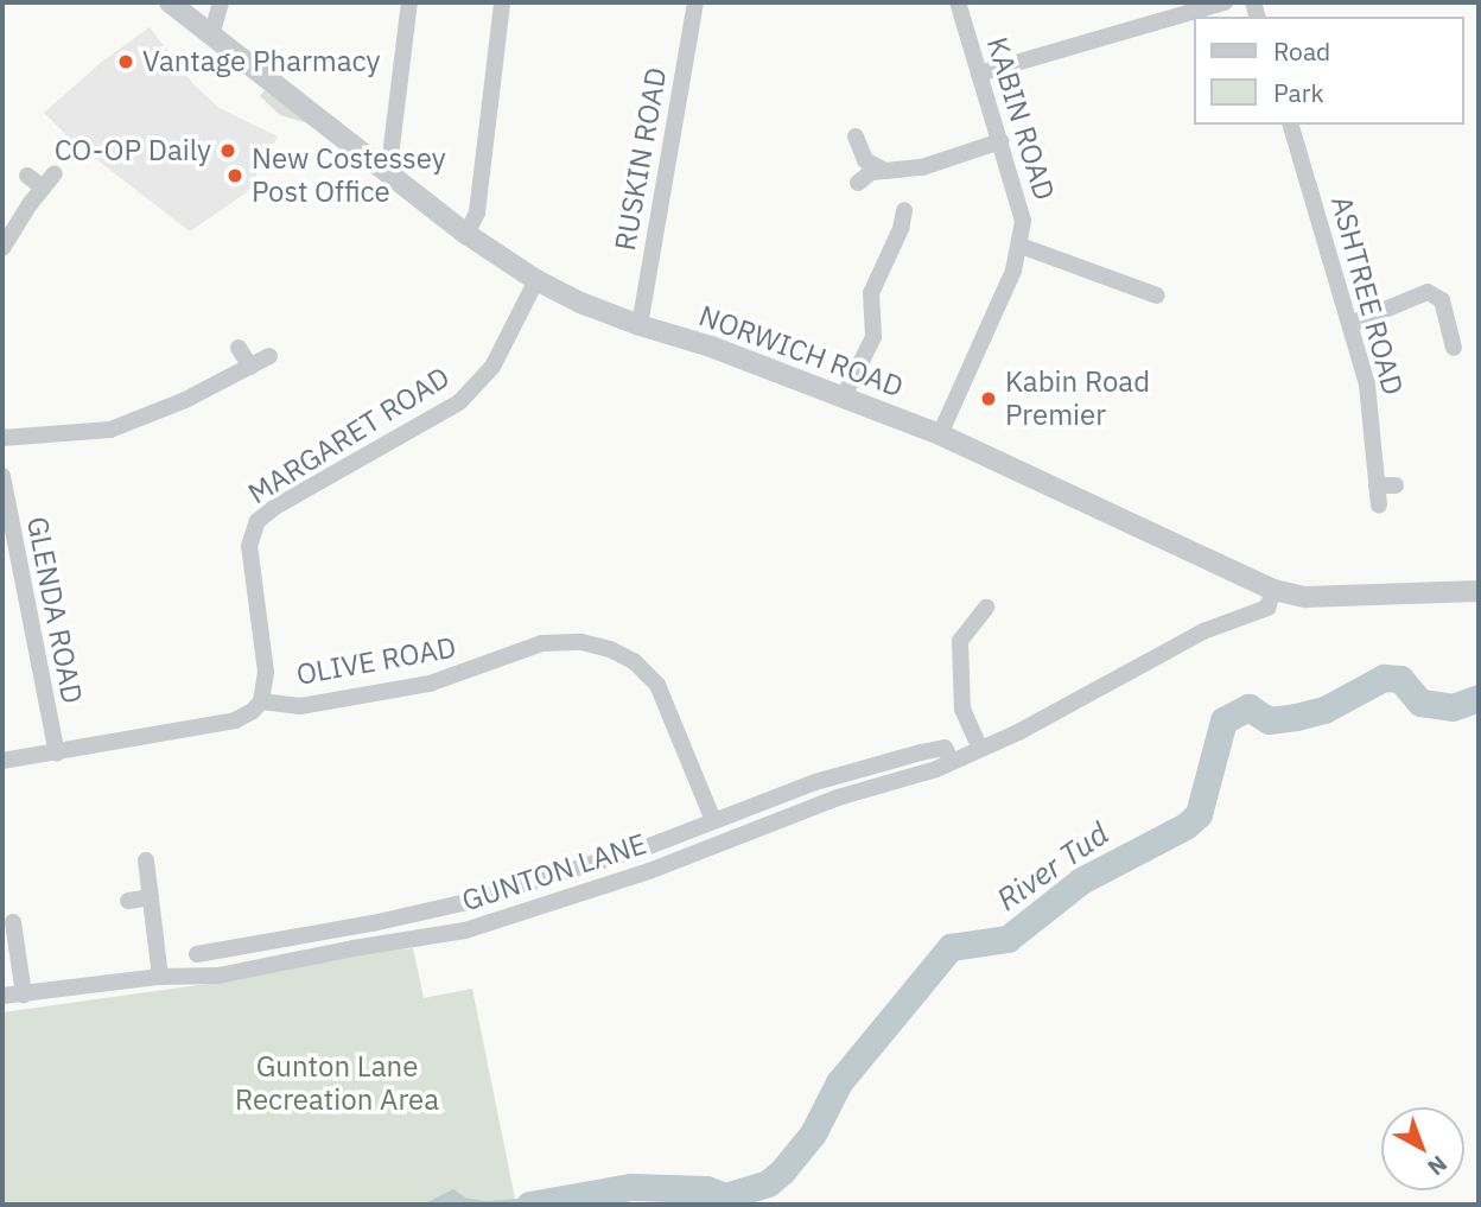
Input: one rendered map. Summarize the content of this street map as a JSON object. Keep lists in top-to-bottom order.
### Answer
{
  "streets": {
    "street": [
      "KABIN ROAD",
      "RUSKIN ROAD",
      "ASHTREE ROAD",
      "NORWICH ROAD",
      "MARGARET ROAD",
      "GLENDA ROAD",
      "OLIVE ROAD",
      "GUNTON LANE"
    ]
  },
  "crossings": [
    ["KABIN ROAD", "NORWICH ROAD"],
    ["RUSKIN ROAD", "NORWICH ROAD"],
    ["NORWICH ROAD", "MARGARET ROAD"],
    ["NORWICH ROAD", "GUNTON LANE"],
    ["MARGARET ROAD", "OLIVE ROAD"],
    ["GLENDA ROAD", "OLIVE ROAD"],
    ["OLIVE ROAD", "GUNTON LANE"]
  ],
  "water": ["River Tud"],
  "parks": ["Gunton Lane Recreation Area"],
  "places": [
    "Vantage Pharmacy",
    "CO-OP Daily",
    "New Costessey Post Office",
    "Kabin Road Premier"
  ],
  "legend": ["Road", "Park"],
  "north": "bottom right"
}
